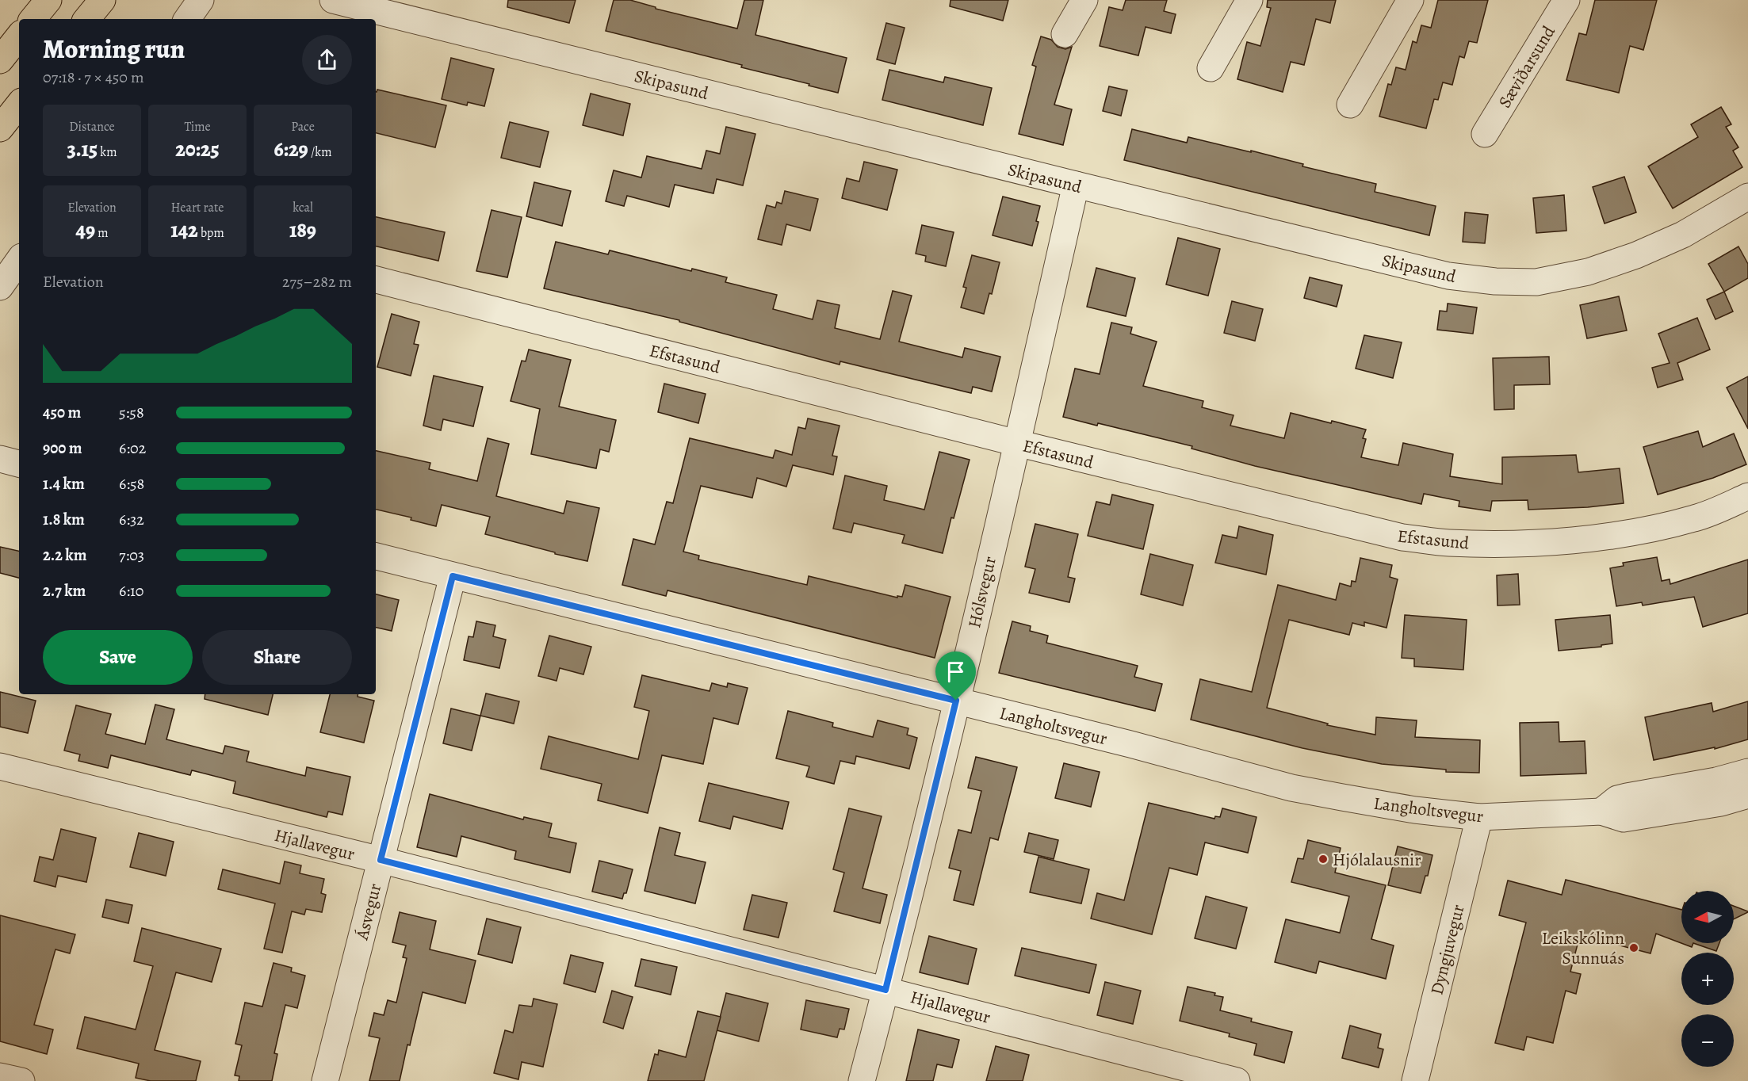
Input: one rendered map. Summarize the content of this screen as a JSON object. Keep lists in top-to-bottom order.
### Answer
{
  "streets": {
    "street": [
      "Sæviðarsund",
      "Skipasund",
      "Efstasund",
      "Hólsvegur",
      "Langholtsvegur",
      "Hjallavegur",
      "Ásvegur",
      "Dyngjuvegur"
    ]
  },
  "crossings": [
    ["Skipasund", "Hólsvegur"],
    ["Efstasund", "Hólsvegur"],
    ["Hólsvegur", "Langholtsvegur"],
    ["Hólsvegur", "Hjallavegur"],
    ["Langholtsvegur", "Ásvegur"],
    ["Langholtsvegur", "Dyngjuvegur"],
    ["Hjallavegur", "Ásvegur"]
  ],
  "places": ["Hjólalausnir", "Leikskólinn Sunnuás"],
  "north": "left",
  "page": {
    "heading": ["Morning run", "07:18 · 7 × 450 m"],
    "stats": [
      ["Distance", "3.15 km"],
      ["Time", "20:25"],
      ["Pace", "6:29 /km"],
      ["Elevation", "49 m"],
      ["Heart rate", "142 bpm"],
      ["kcal", "189"]
    ],
    "chart": ["Elevation", "275–282 m"],
    "list": [
      {
        "name": "450 m",
        "note": "5:58"
      },
      {
        "name": "900 m",
        "note": "6:02"
      },
      {
        "name": "1.4 km",
        "note": "6:58"
      },
      {
        "name": "1.8 km",
        "note": "6:32"
      },
      {
        "name": "2.2 km",
        "note": "7:03"
      },
      {
        "name": "2.7 km",
        "note": "6:10"
      }
    ],
    "buttons": ["Save", "Share"],
    "map_buttons": ["+", "−"]
  }
}
